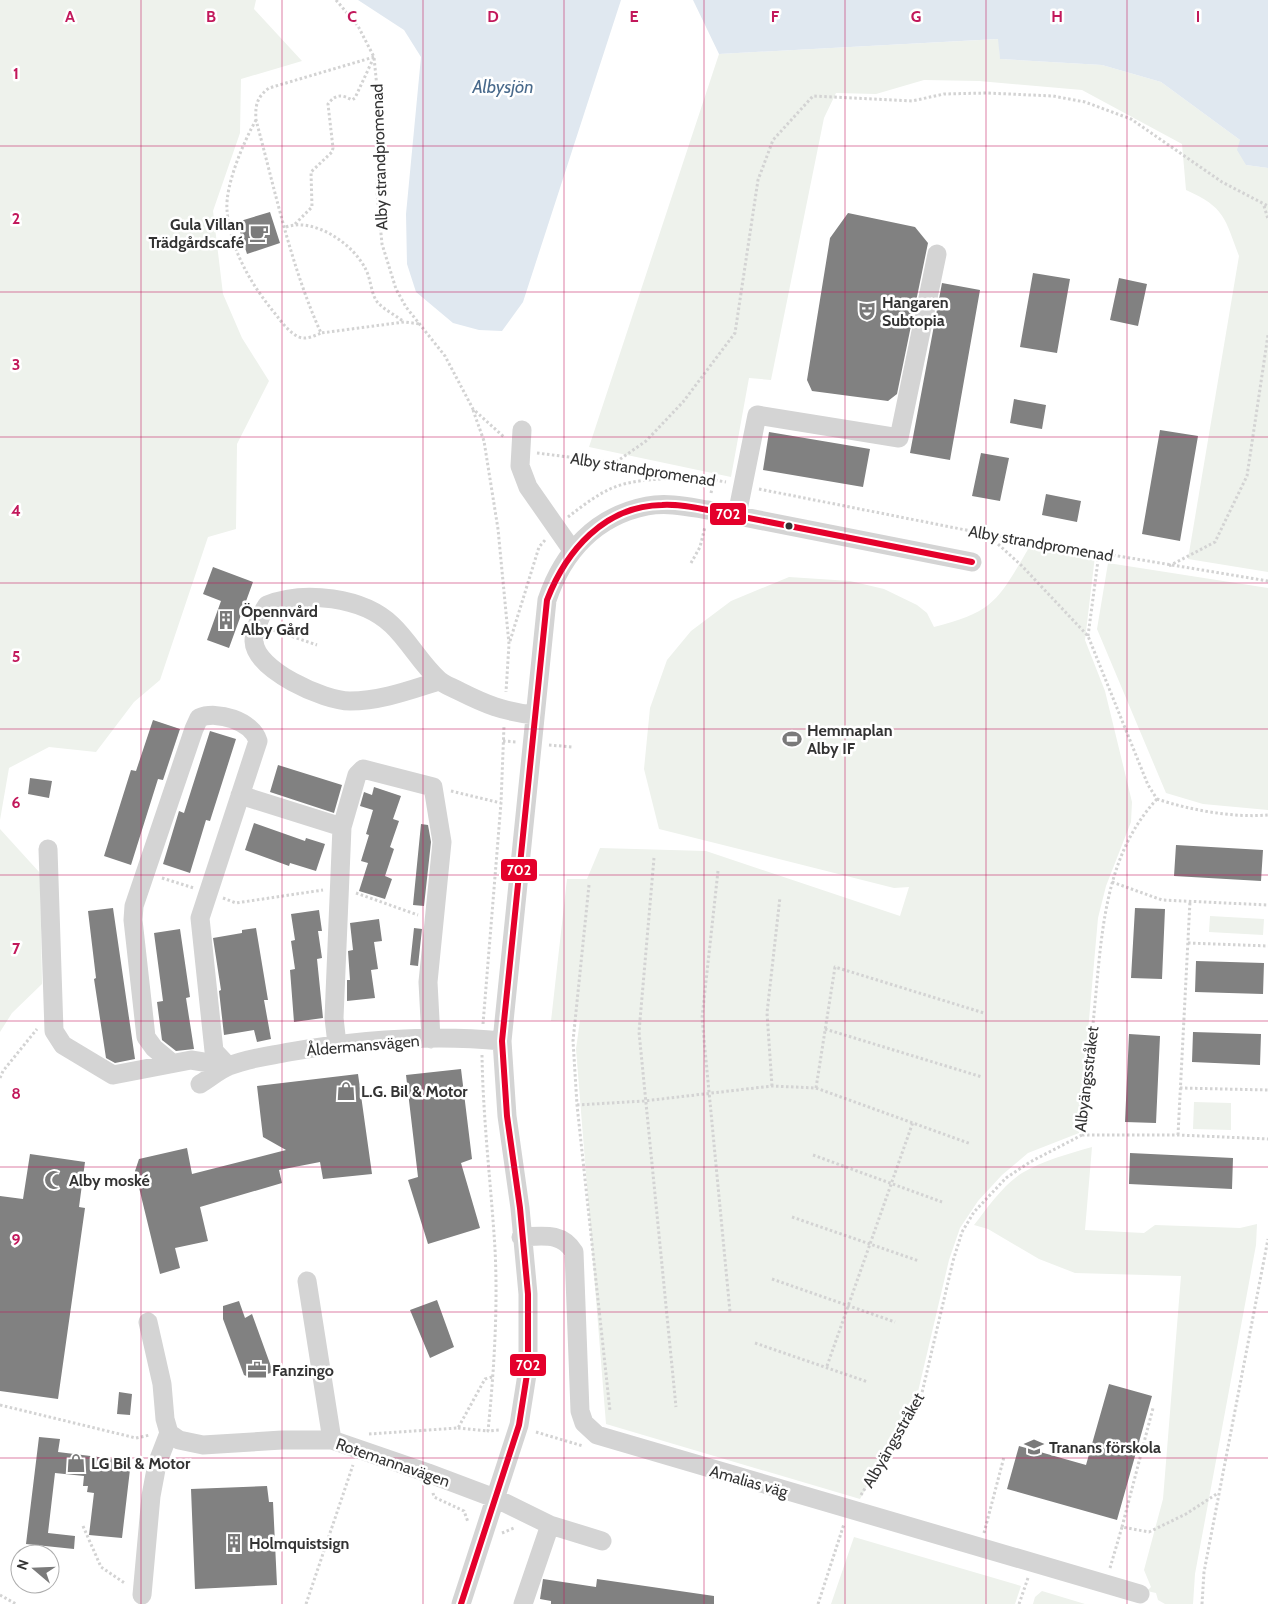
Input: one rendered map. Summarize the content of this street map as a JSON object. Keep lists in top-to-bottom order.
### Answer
{
  "streets": {
    "street": ["Åldermansvägen", "Rotemannavägen", "Amalias väg"],
    "path": ["Alby strandpromenad", "Albyängsstråket"]
  },
  "crossings": [
    ["Albyängsstråket", "Amalias väg"]
  ],
  "water": ["Albysjön"],
  "places": {
    "cafe": ["Gula Villan Trädgårdscafé"],
    "theatre": ["Hangaren Subtopia"],
    "building": ["Öpennvård Alby Gård", "Holmquistsign"],
    "sports": ["Hemmaplan Alby IF"],
    "shop": ["L.G. Bil & Motor", "LG Bil & Motor"],
    "mosque": ["Alby moské"],
    "office": ["Fanzingo"],
    "school or university": ["Tranans förskola"]
  },
  "lines": ["transit line 702"],
  "north": "left",
  "grid": {
    "columns": [
      "A",
      "B",
      "C",
      "D",
      "E",
      "F",
      "G",
      "H",
      "I"
    ],
    "rows": [
      "1",
      "2",
      "3",
      "4",
      "5",
      "6",
      "7",
      "8",
      "9"
    ]
  }
}
